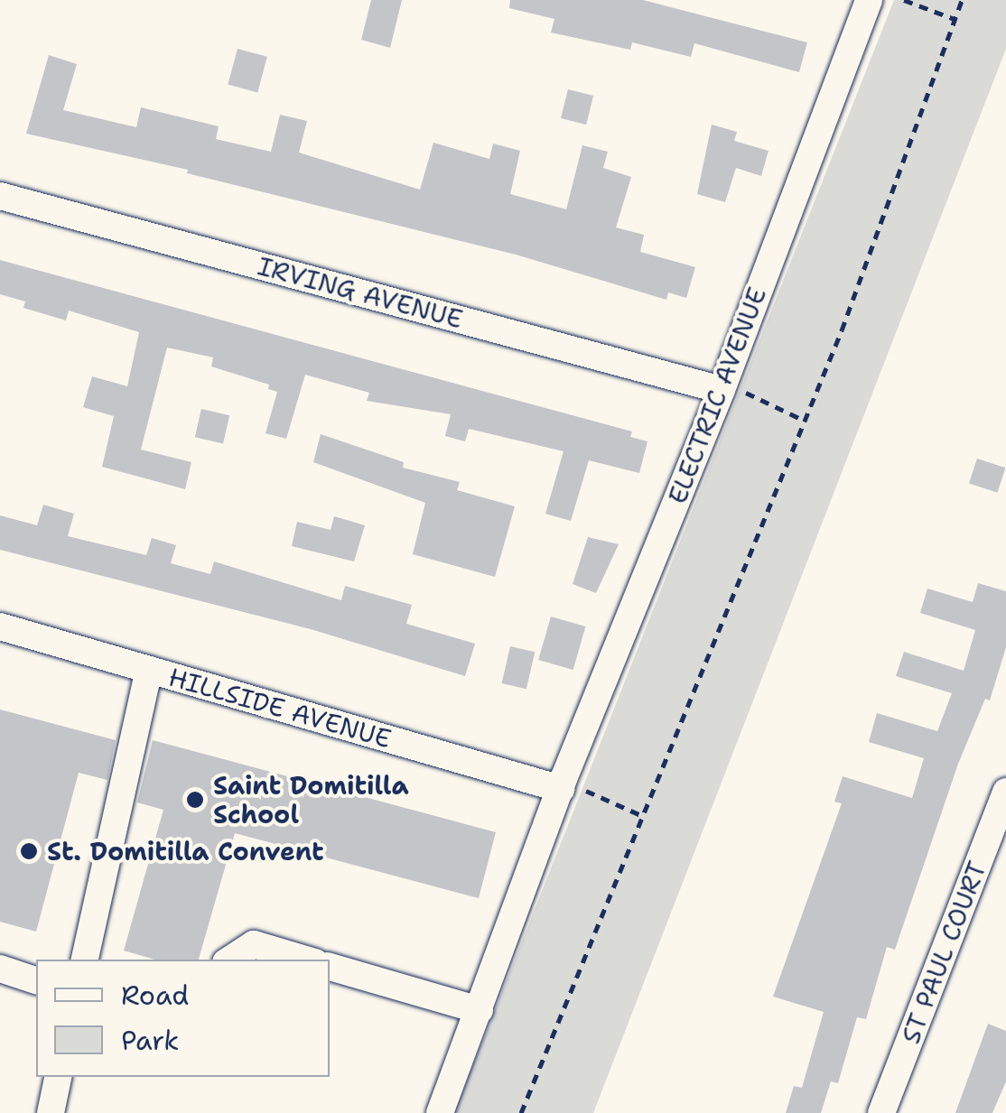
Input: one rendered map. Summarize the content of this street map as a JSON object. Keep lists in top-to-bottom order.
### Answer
{
  "streets": {
    "street": [
      "IRVING AVENUE",
      "ELECTRIC AVENUE",
      "HILLSIDE AVENUE",
      "ST PAUL COURT"
    ]
  },
  "crossings": [
    ["IRVING AVENUE", "ELECTRIC AVENUE"],
    ["ELECTRIC AVENUE", "HILLSIDE AVENUE"]
  ],
  "places": ["Saint Domitilla School", "St. Domitilla Convent"],
  "legend": ["Road", "Park"]
}
